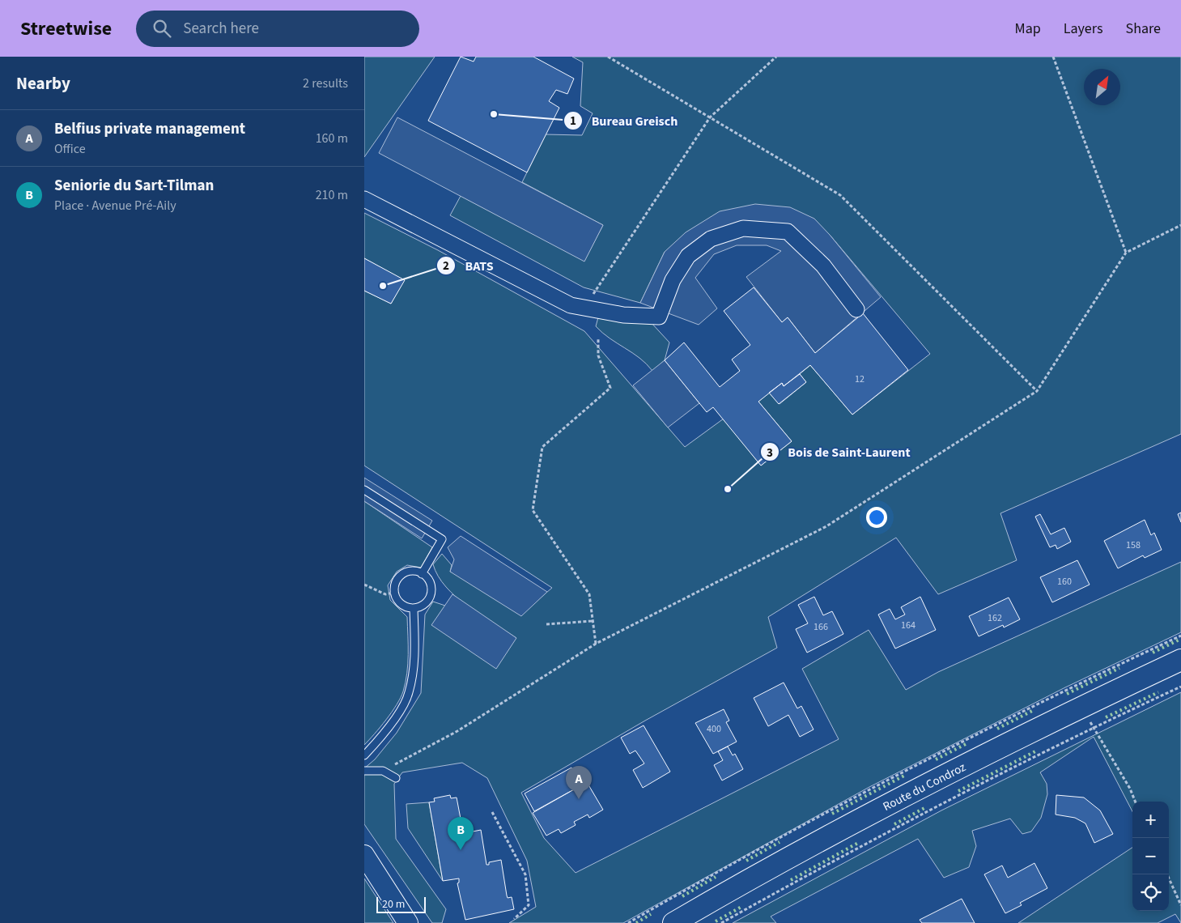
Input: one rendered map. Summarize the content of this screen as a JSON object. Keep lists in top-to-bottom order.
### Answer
{
  "streets": {
    "main road": ["Route du Condroz"]
  },
  "places": ["Bureau Greisch", "BATS", "Bois de Saint-Laurent"],
  "house_numbers": [
    "12",
    "158",
    "160",
    "162",
    "164",
    "166",
    "400"
  ],
  "scale_bar": "20 m",
  "north": "top right",
  "page": {
    "header": "Streetwise",
    "search": "Search here",
    "nav": ["Map", "Layers", "Share"],
    "heading": ["Nearby", "2 results"],
    "list": [
      {
        "mark": "A",
        "name": "Belfius private management",
        "note": "Office",
        "value": "160 m"
      },
      {
        "mark": "B",
        "name": "Seniorie du Sart-Tilman",
        "note": "Place · Avenue Pré-Aily",
        "value": "210 m"
      }
    ],
    "pins": ["A", "B"],
    "map_buttons": ["+", "−"],
    "scale": "20 m"
  }
}
